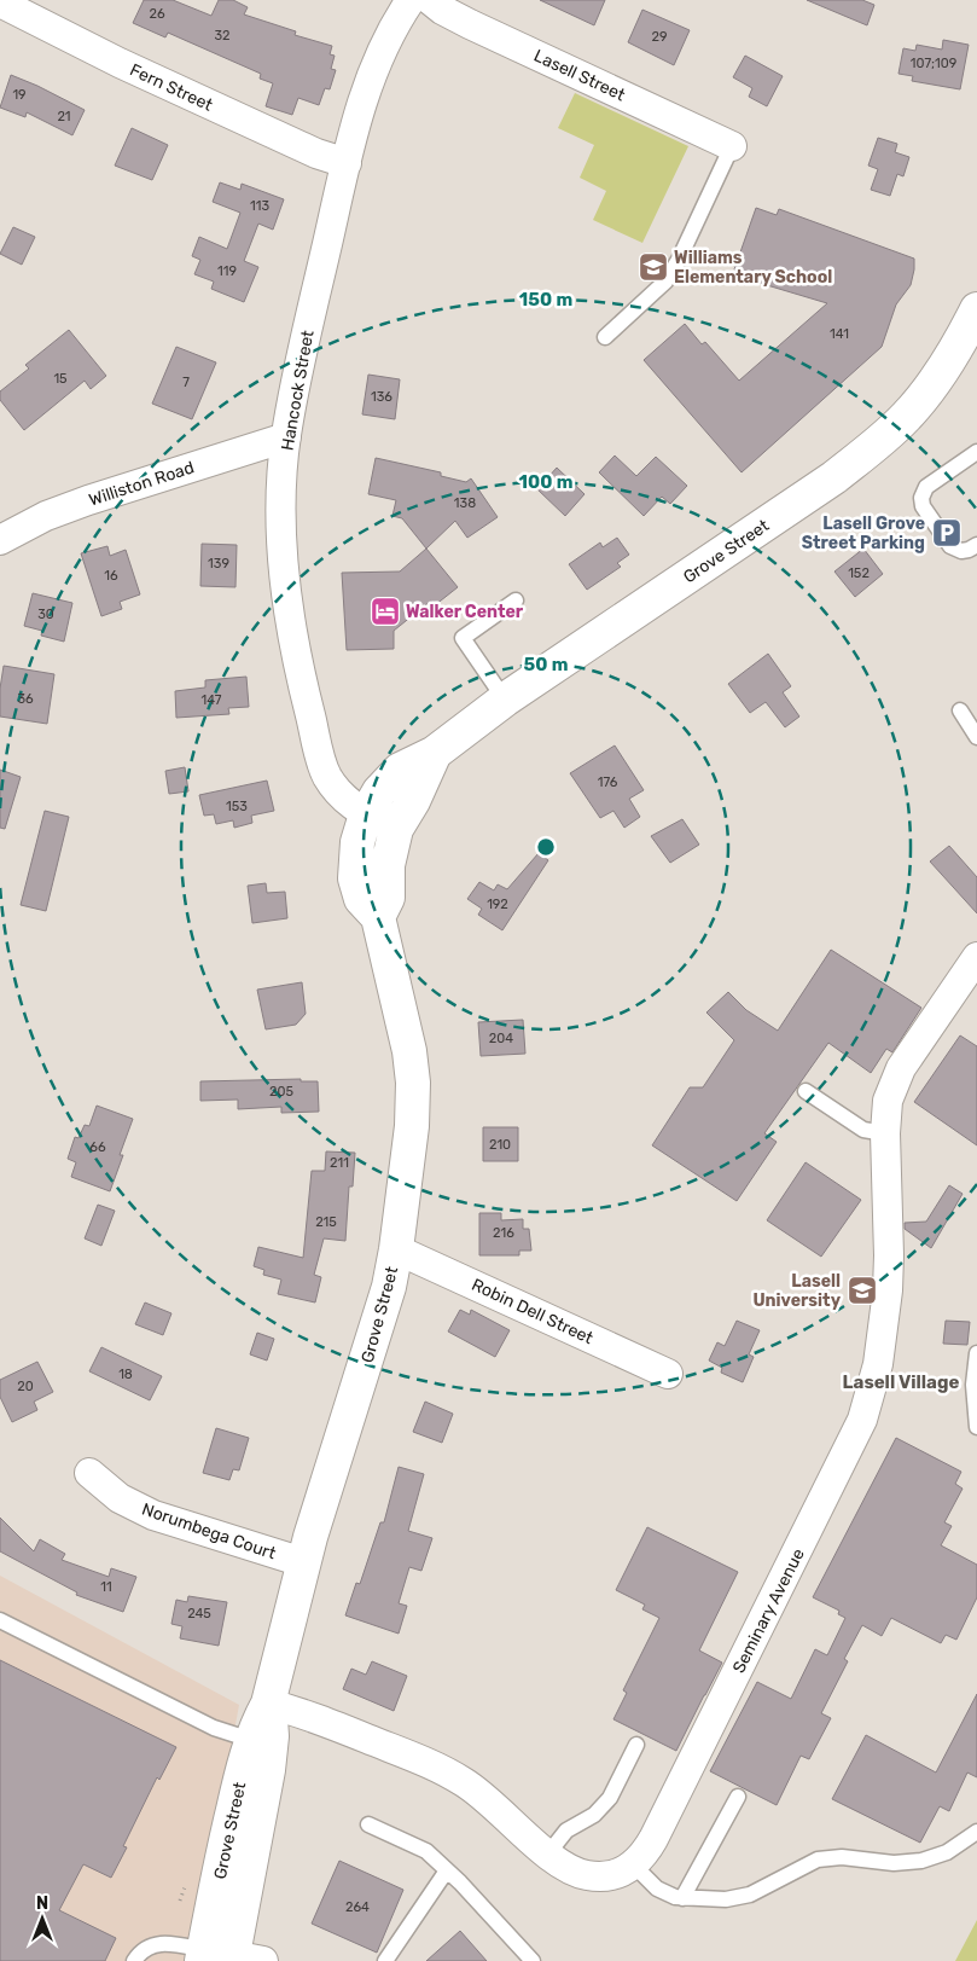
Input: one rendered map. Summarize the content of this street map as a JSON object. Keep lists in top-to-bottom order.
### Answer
{
  "streets": {
    "main road": ["Grove Street"],
    "street": [
      "Lasell Street",
      "Fern Street",
      "Hancock Street",
      "Williston Road",
      "Robin Dell Street",
      "Norumbega Court",
      "Seminary Avenue"
    ]
  },
  "crossings": [
    ["Fern Street", "Hancock Street"],
    ["Hancock Street", "Williston Road"],
    ["Hancock Street", "Grove Street"],
    ["Grove Street", "Robin Dell Street"],
    ["Grove Street", "Norumbega Court"]
  ],
  "districts": ["Lasell Village"],
  "places": {
    "school or university": ["Williams Elementary School", "Lasell University"],
    "parking": ["Lasell Grove Street Parking"],
    "hotel": ["Walker Center"]
  },
  "house_numbers": [
    "26",
    "32",
    "29",
    "107;109",
    "19",
    "21",
    "113",
    "119",
    "141",
    "15",
    "7",
    "136",
    "138",
    "139",
    "152",
    "16",
    "30",
    "36",
    "147",
    "176",
    "153",
    "192",
    "204",
    "205",
    "210",
    "66",
    "211",
    "215",
    "216",
    "18",
    "20",
    "11",
    "245",
    "264"
  ],
  "north": "top",
  "rings": ["150 m", "100 m", "50 m"]
}
